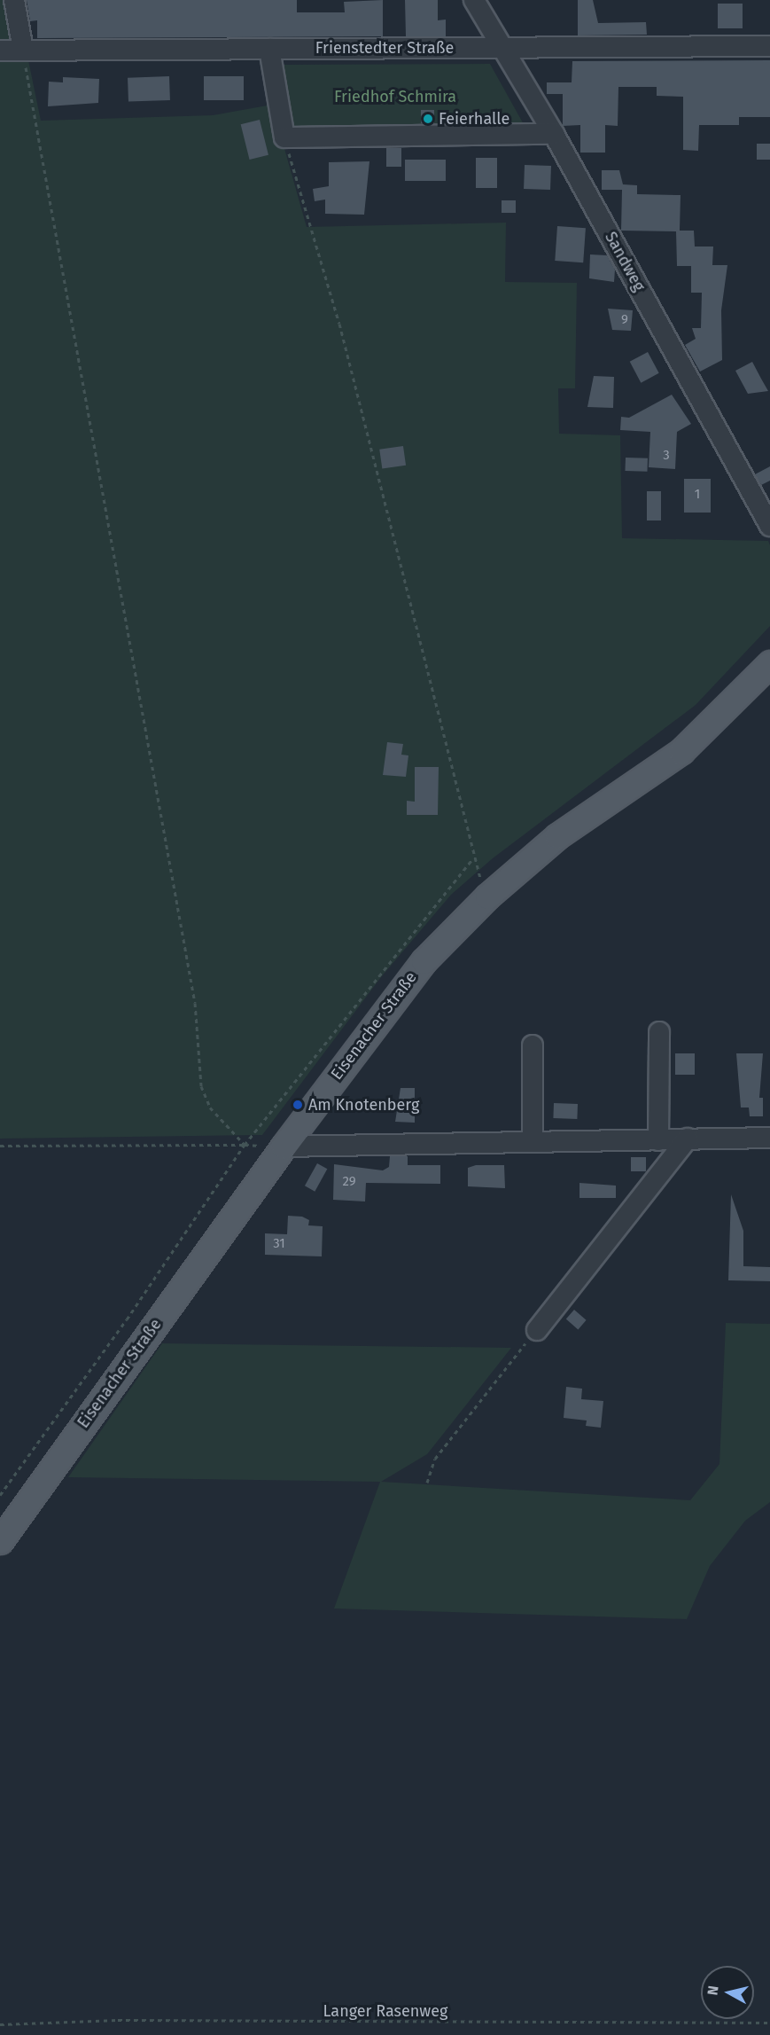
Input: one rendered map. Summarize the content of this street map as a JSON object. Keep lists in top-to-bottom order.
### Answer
{
  "streets": {
    "main road": ["Eisenacher Straße"],
    "street": ["Frienstedter Straße", "Sandweg"],
    "path": ["Langer Rasenweg"]
  },
  "crossings": [
    ["Frienstedter Straße", "Sandweg"]
  ],
  "parks": ["Friedhof Schmira"],
  "places": ["Feierhalle", "Am Knotenberg"],
  "house_numbers": [
    "9",
    "3",
    "1",
    "29",
    "31"
  ],
  "north": "left"
}
